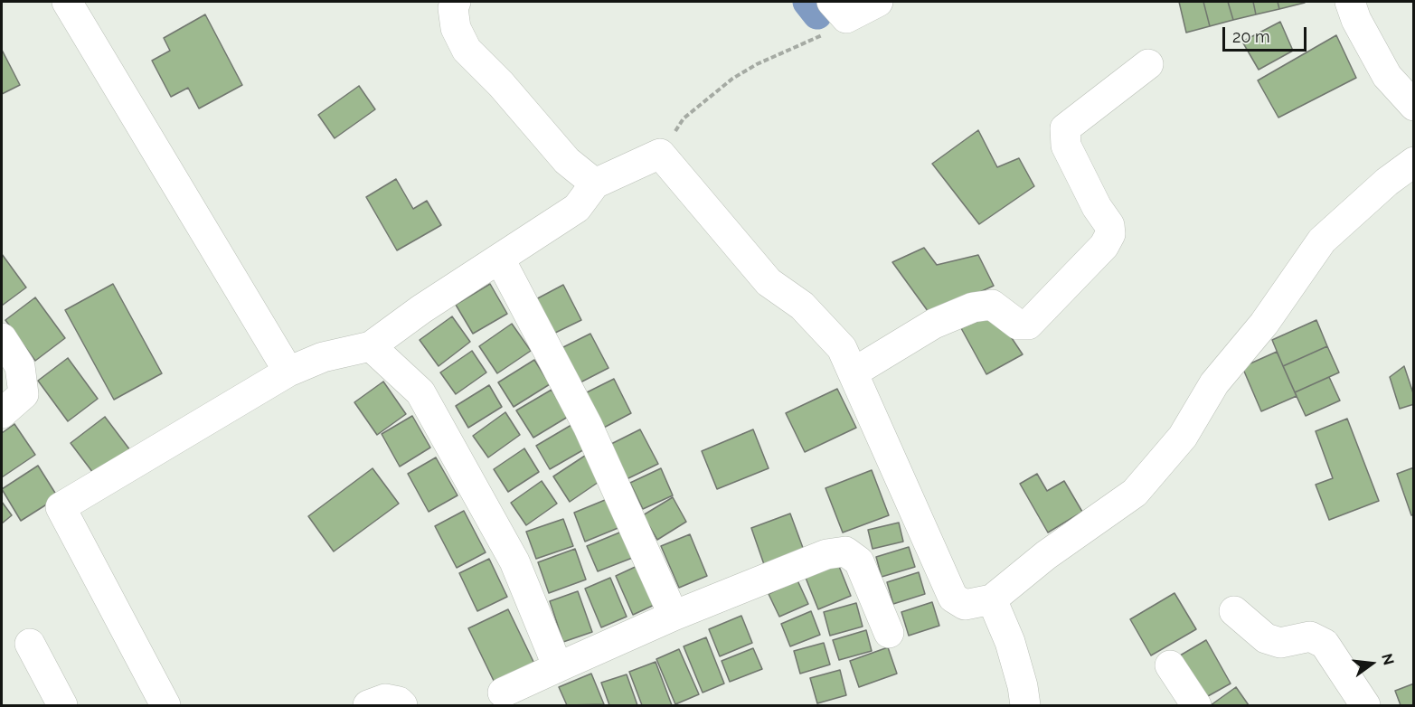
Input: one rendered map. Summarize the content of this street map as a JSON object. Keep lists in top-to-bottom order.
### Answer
{
  "scale_bar": "20 m",
  "north": "right"
}
